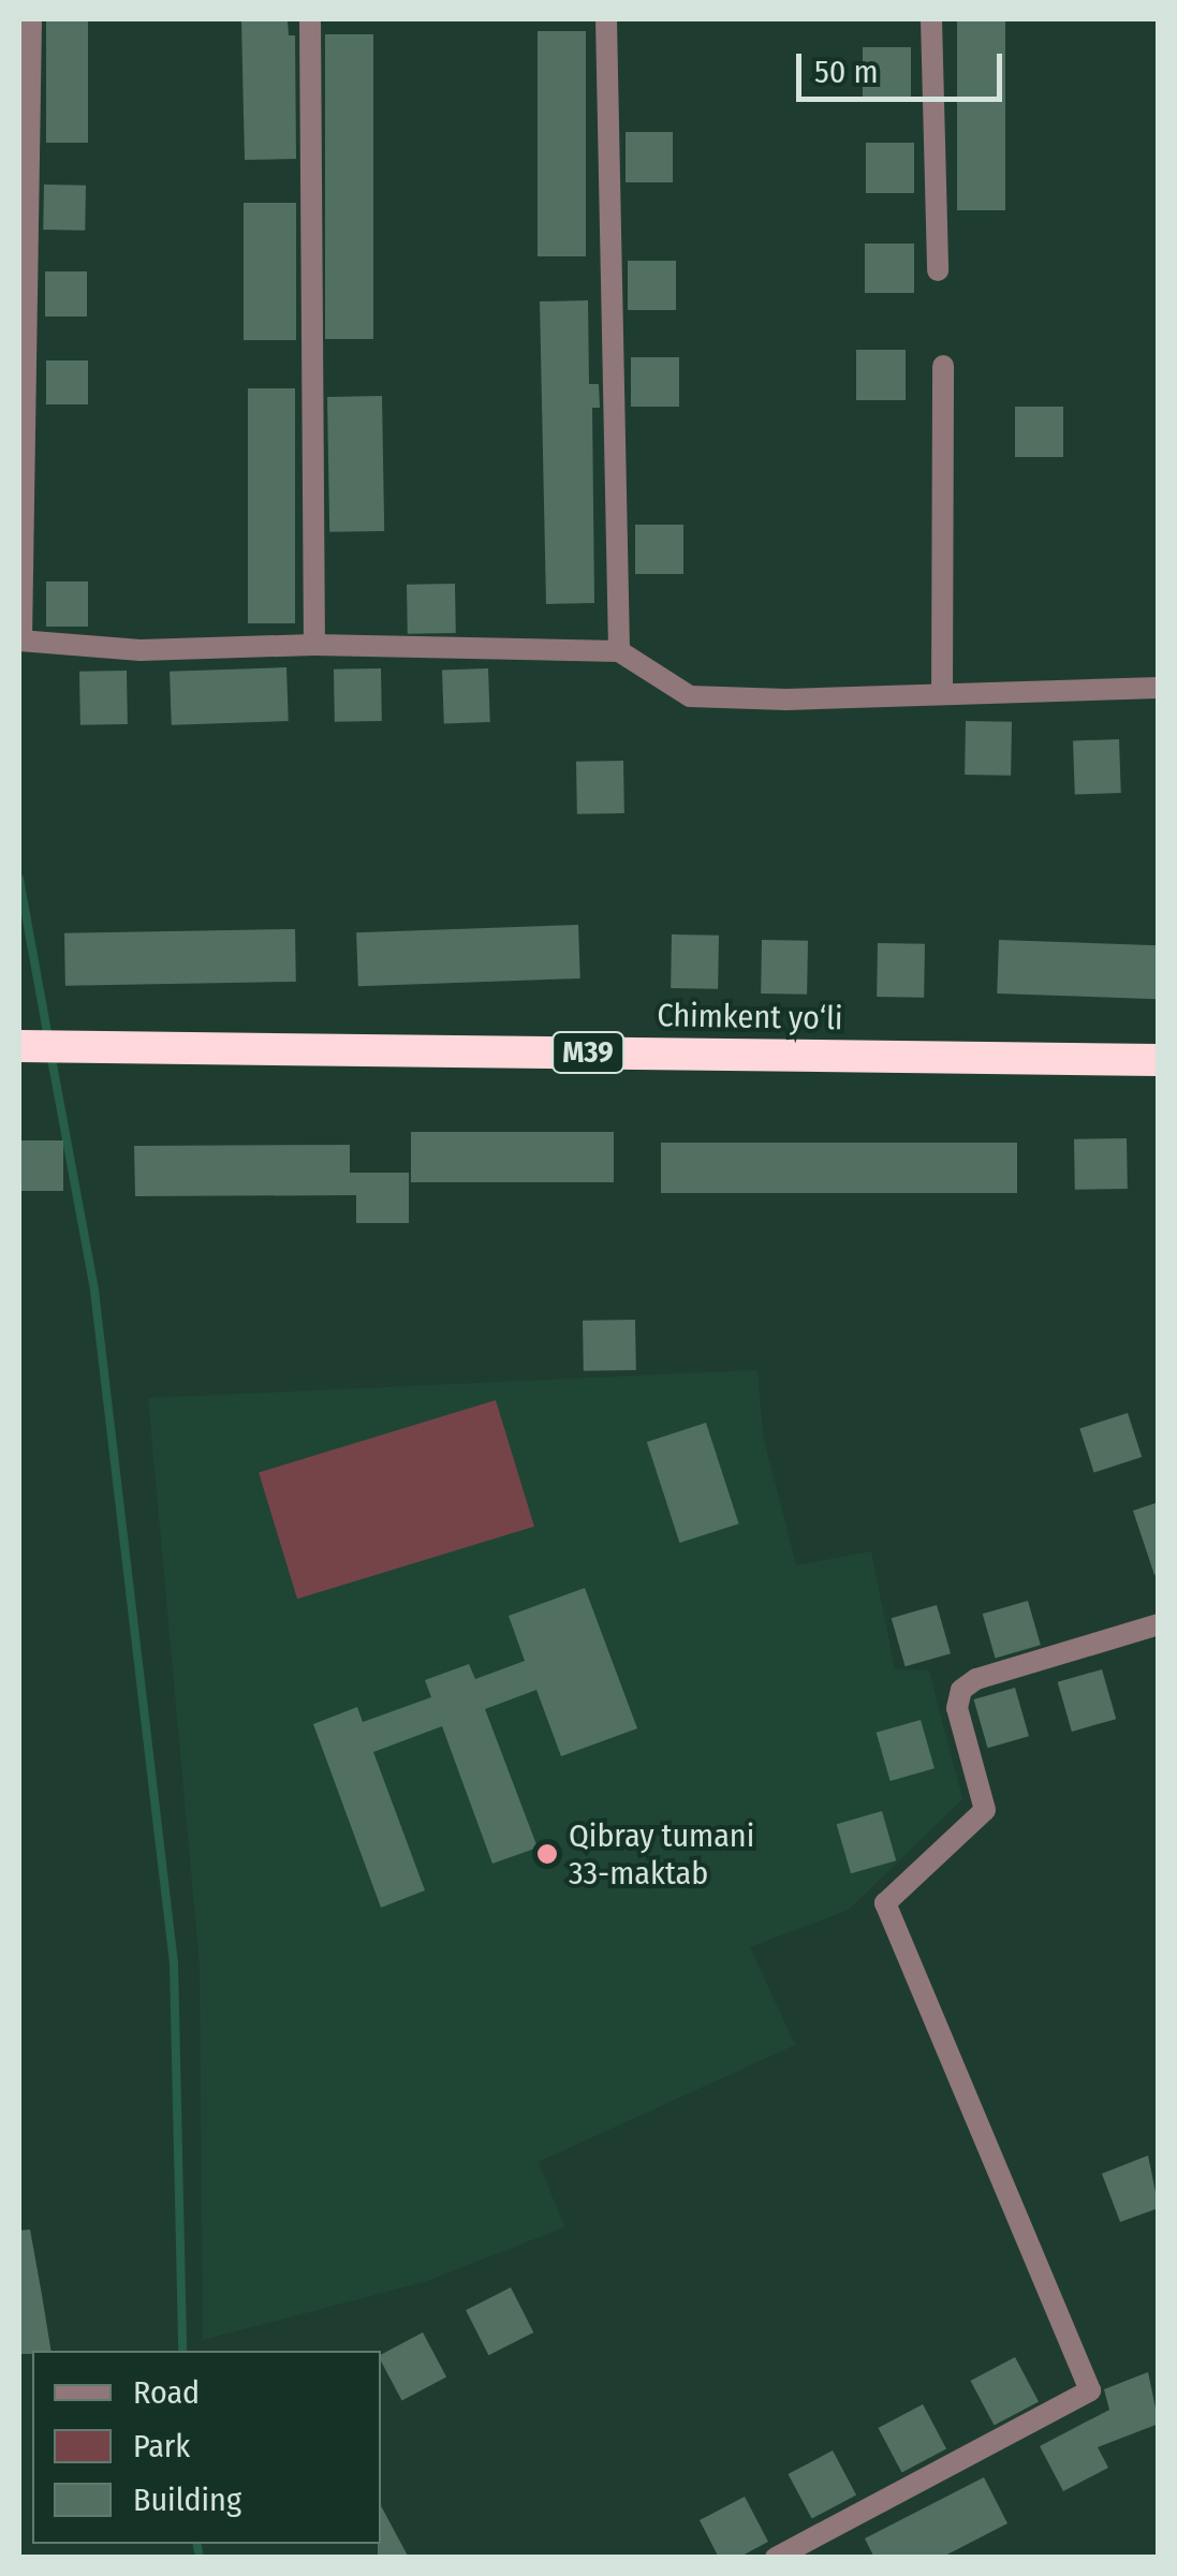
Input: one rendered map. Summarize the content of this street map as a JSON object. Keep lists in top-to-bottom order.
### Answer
{
  "streets": {
    "highway": ["Chimkent yo‘li", "M39"]
  },
  "places": ["Qibray tumani 33-maktab"],
  "legend": ["Road", "Park", "Building"],
  "scale_bar": "50 m"
}
